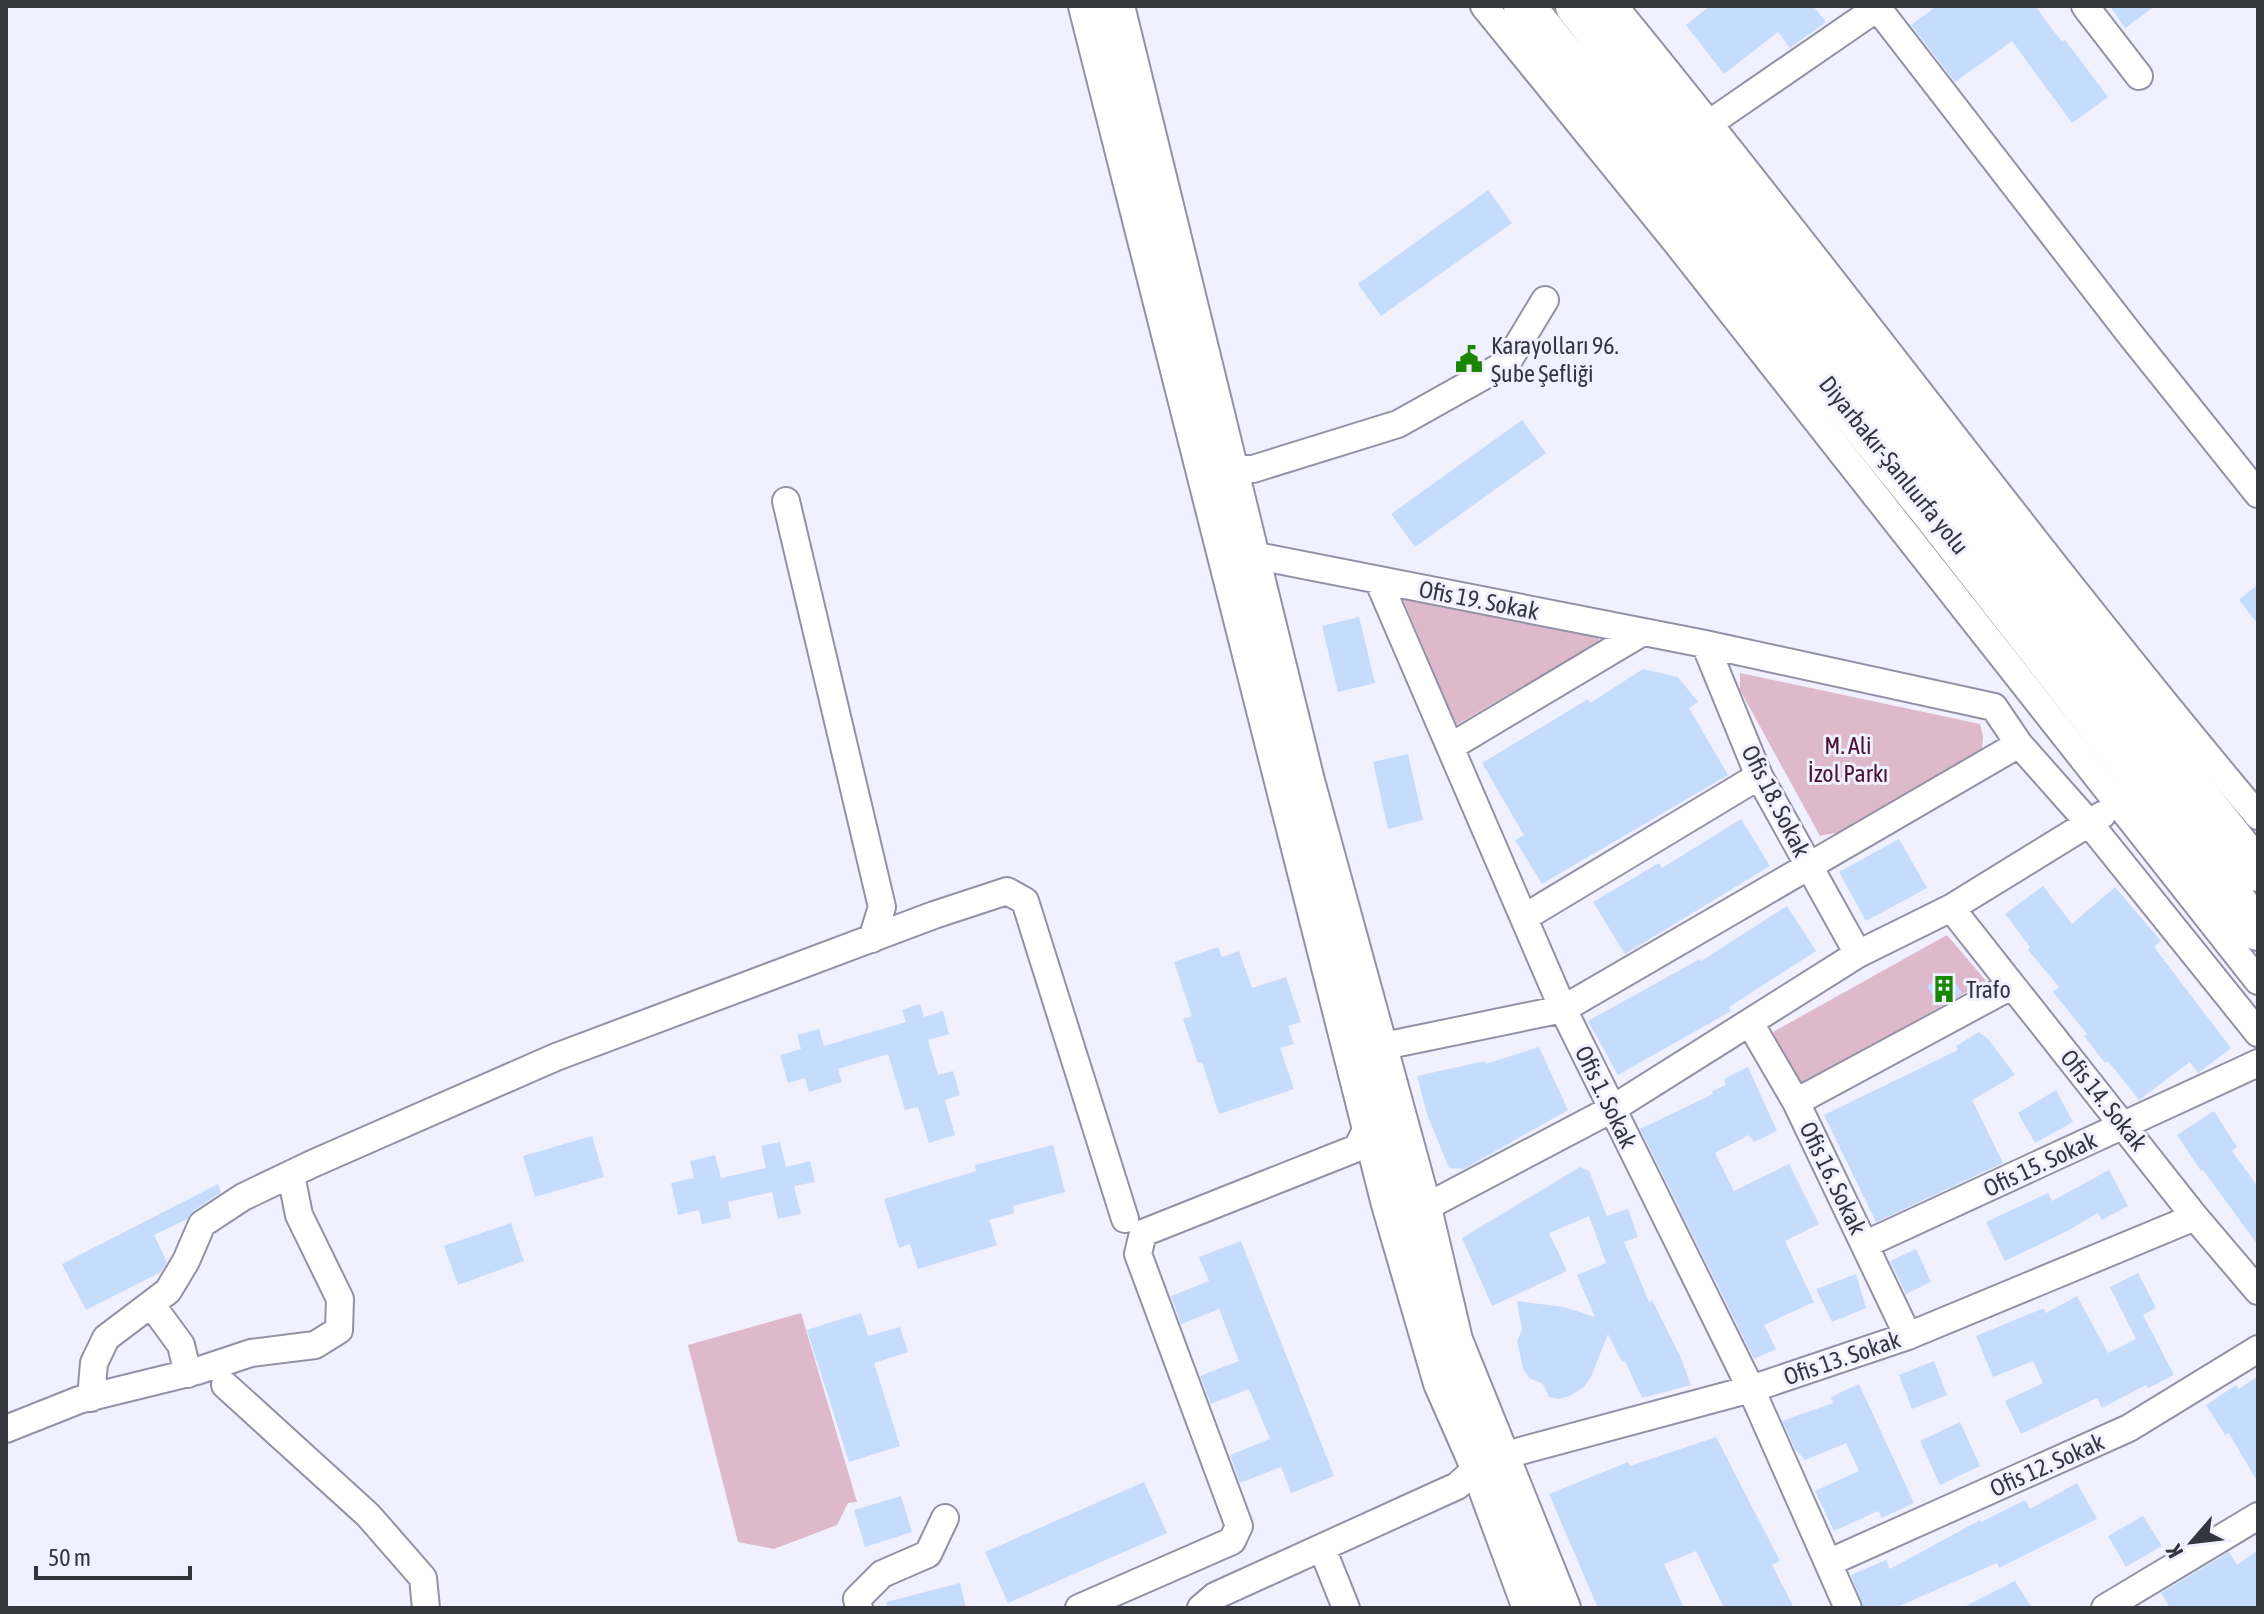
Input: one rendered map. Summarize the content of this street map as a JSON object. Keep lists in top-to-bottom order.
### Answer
{
  "streets": {
    "highway": ["Diyarbakır-Şanlıurfa yolu"],
    "street": [
      "Ofis 19. Sokak",
      "Ofis 18. Sokak",
      "Ofis 1. Sokak",
      "Ofis 14. Sokak",
      "Ofis 15. Sokak",
      "Ofis 16. Sokak",
      "Ofis 13. Sokak",
      "Ofis 12. Sokak"
    ]
  },
  "crossings": [
    ["Ofis 19. Sokak", "Ofis 18. Sokak"],
    ["Ofis 19. Sokak", "Ofis 1. Sokak"],
    ["Ofis 1. Sokak", "Ofis 13. Sokak"],
    ["Ofis 1. Sokak", "Ofis 12. Sokak"],
    ["Ofis 14. Sokak", "Ofis 15. Sokak"],
    ["Ofis 14. Sokak", "Ofis 13. Sokak"],
    ["Ofis 15. Sokak", "Ofis 16. Sokak"],
    ["Ofis 16. Sokak", "Ofis 13. Sokak"]
  ],
  "parks": ["M. Ali İzol Parkı"],
  "places": {
    "public building": ["Karayolları 96. Şube Şefliği"],
    "building": ["Trafo"]
  },
  "scale_bar": "50 m",
  "north": "bottom left"
}
